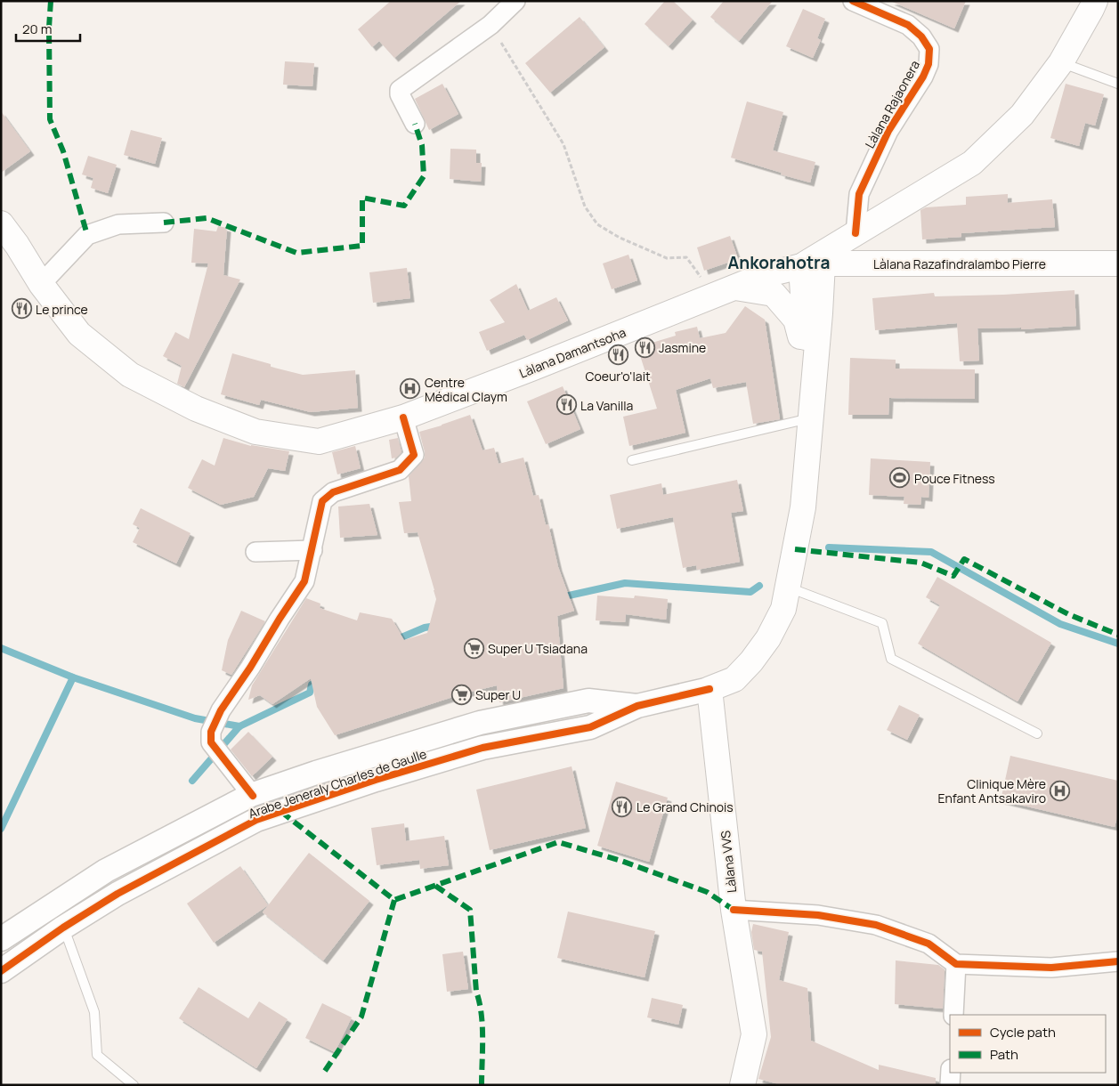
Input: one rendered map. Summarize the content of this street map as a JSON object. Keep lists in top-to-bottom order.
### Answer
{
  "streets": {
    "main road": [
      "Làlana Razafindralambo Pierre",
      "Làlana Damantsoha",
      "Arabe Jeneraly Charles de Gaulle",
      "Làlana VVS"
    ],
    "street": ["Làlana Rajaonera"]
  },
  "crossings": [
    ["Làlana Razafindralambo Pierre", "Làlana Damantsoha"],
    ["Làlana Razafindralambo Pierre", "Arabe Jeneraly Charles de Gaulle"],
    ["Làlana Damantsoha", "Arabe Jeneraly Charles de Gaulle"],
    ["Arabe Jeneraly Charles de Gaulle", "Làlana VVS"]
  ],
  "districts": ["Ankorahotra"],
  "places": {
    "restaurant": [
      "Le prince",
      "Jasmine",
      "Coeur'o'lait",
      "La Vanilla",
      "Le Grand Chinois"
    ],
    "hospital": ["Centre Médical Claym", "Clinique Mère Enfant Antsakaviro"],
    "sports": ["Pouce Fitness"],
    "supermarket": ["Super U Tsiadana", "Super U"]
  },
  "legend": ["Cycle path", "Path"],
  "scale_bar": "20 m"
}
